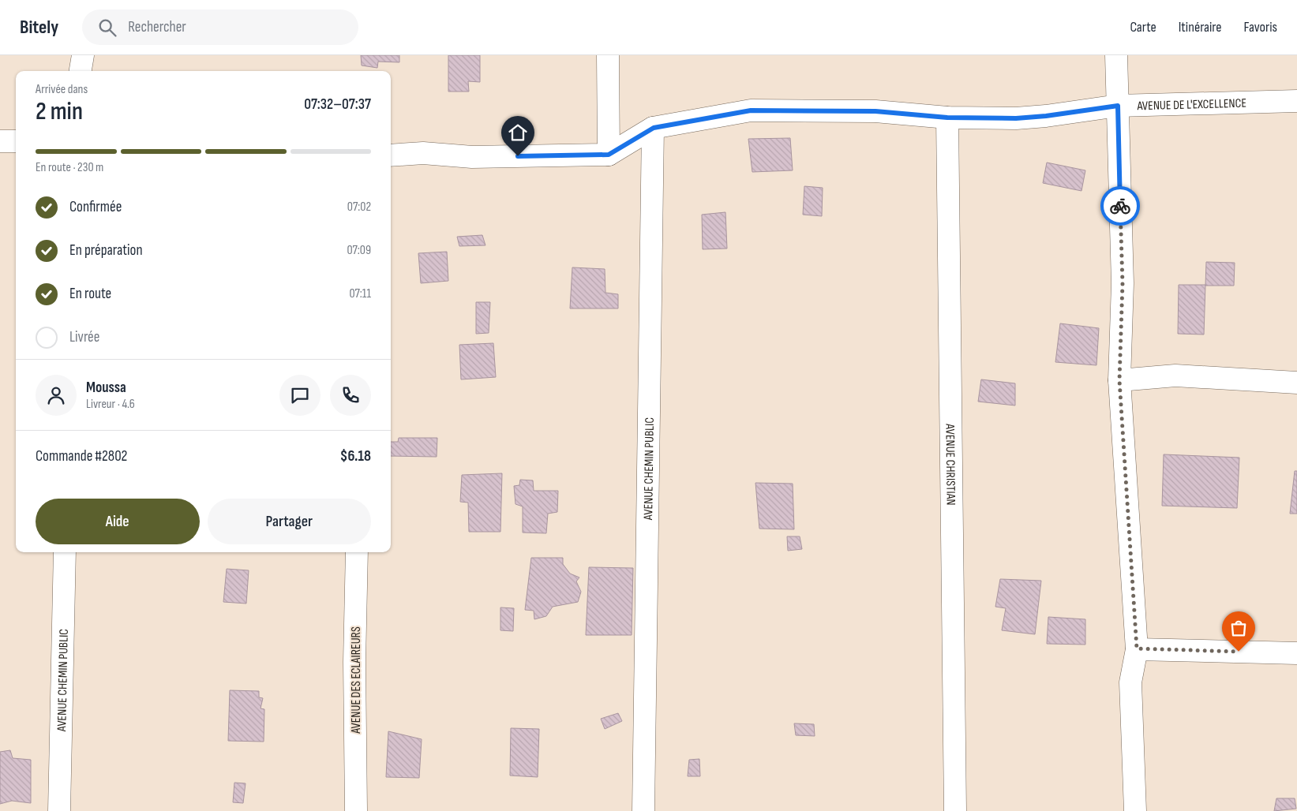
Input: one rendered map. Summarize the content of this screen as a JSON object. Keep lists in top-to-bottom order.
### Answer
{
  "streets": {
    "street": [
      "AVENUE DE L'EXCELLENCE",
      "AVENUE CHRISTIAN",
      "AVENUE CHEMIN PUBLIC",
      "AVENUE DES ECLAIREURS"
    ]
  },
  "crossings": [
    ["AVENUE DE L'EXCELLENCE", "AVENUE CHRISTIAN"],
    ["AVENUE DE L'EXCELLENCE", "AVENUE CHEMIN PUBLIC"]
  ],
  "page": {
    "header": "Bitely",
    "search": "Rechercher",
    "nav": ["Carte", "Itinéraire", "Favoris"],
    "heading": ["2 min", "Arrivée dans", "07:32–07:37"],
    "panel": [
      "Moussa",
      "Livreur · 4.6",
      "Commande #2802",
      "$6.18"
    ],
    "bar": "En route · 230 m",
    "list": [
      ["Confirmée", "07:02"],
      ["En préparation", "07:09"],
      ["En route", "07:11"],
      "Livrée"
    ],
    "buttons": ["Aide", "Partager"]
  }
}
